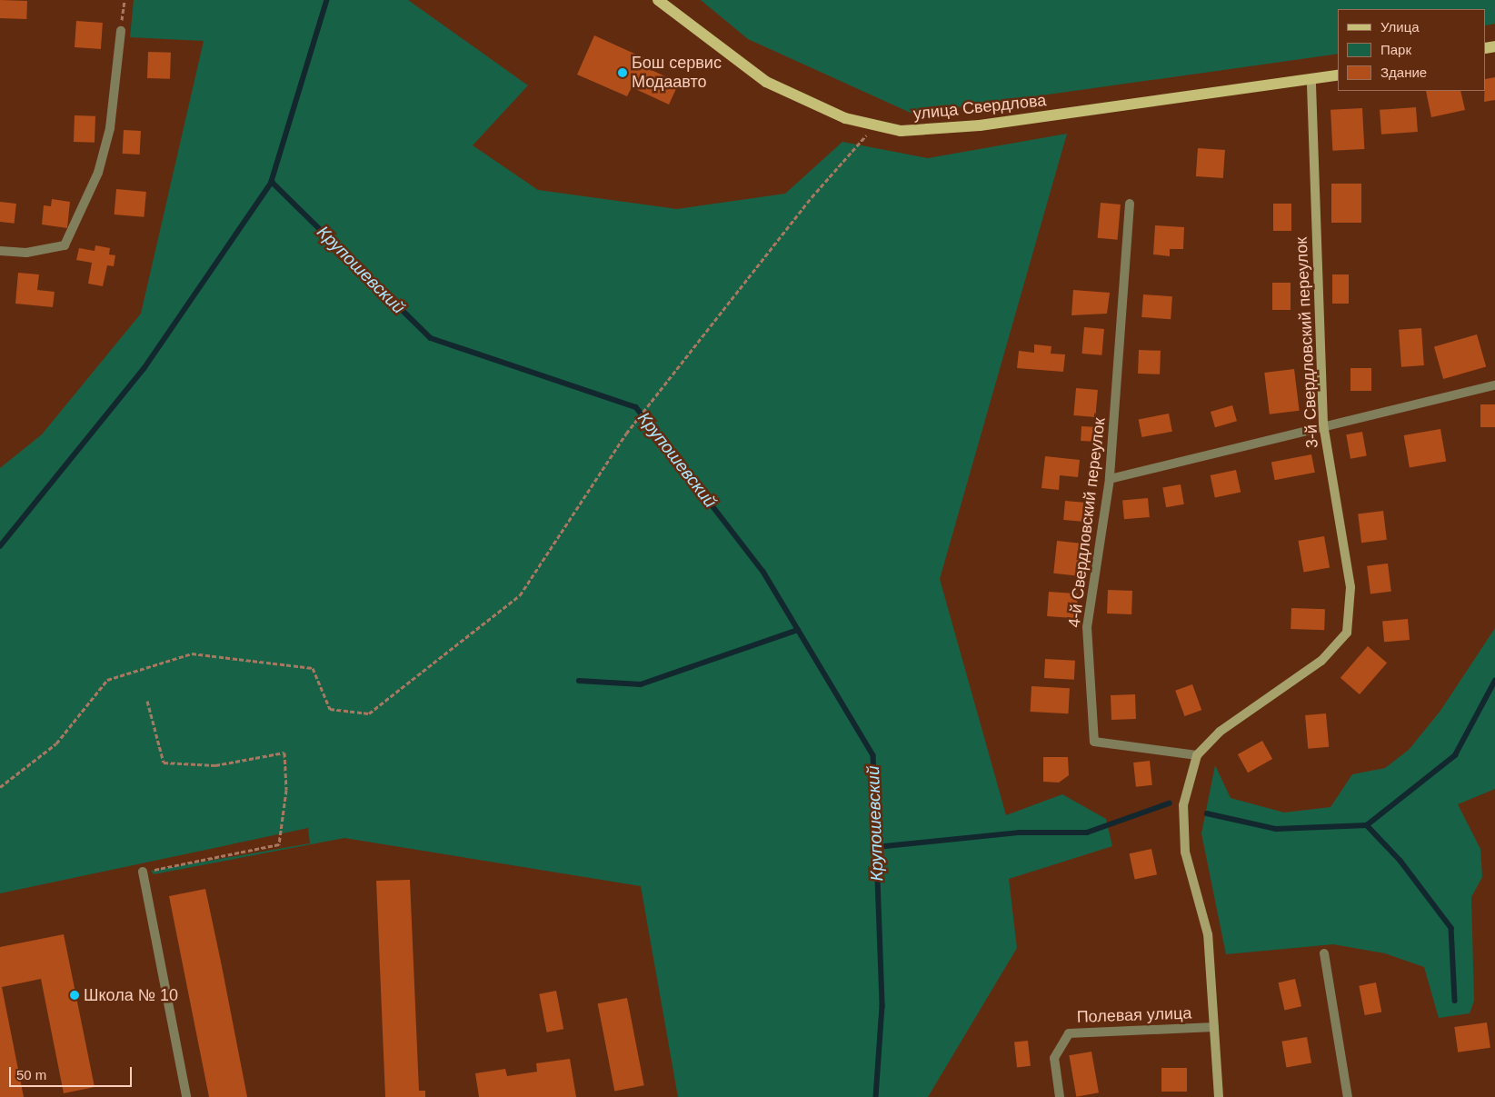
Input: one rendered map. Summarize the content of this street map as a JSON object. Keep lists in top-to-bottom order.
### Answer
{
  "streets": {
    "main road": ["улица Свердлова", "3-й Свердловский переулок"],
    "street": ["4-й Свердловский переулок", "Полевая улица"]
  },
  "crossings": [
    ["улица Свердлова", "3-й Свердловский переулок"],
    ["3-й Свердловский переулок", "4-й Свердловский переулок"],
    ["3-й Свердловский переулок", "Полевая улица"]
  ],
  "water": ["Крупошевский"],
  "places": ["Бош сервис Модаавто", "Школа № 10"],
  "legend": ["Улица", "Парк", "Здание"],
  "scale_bar": "50 m"
}
